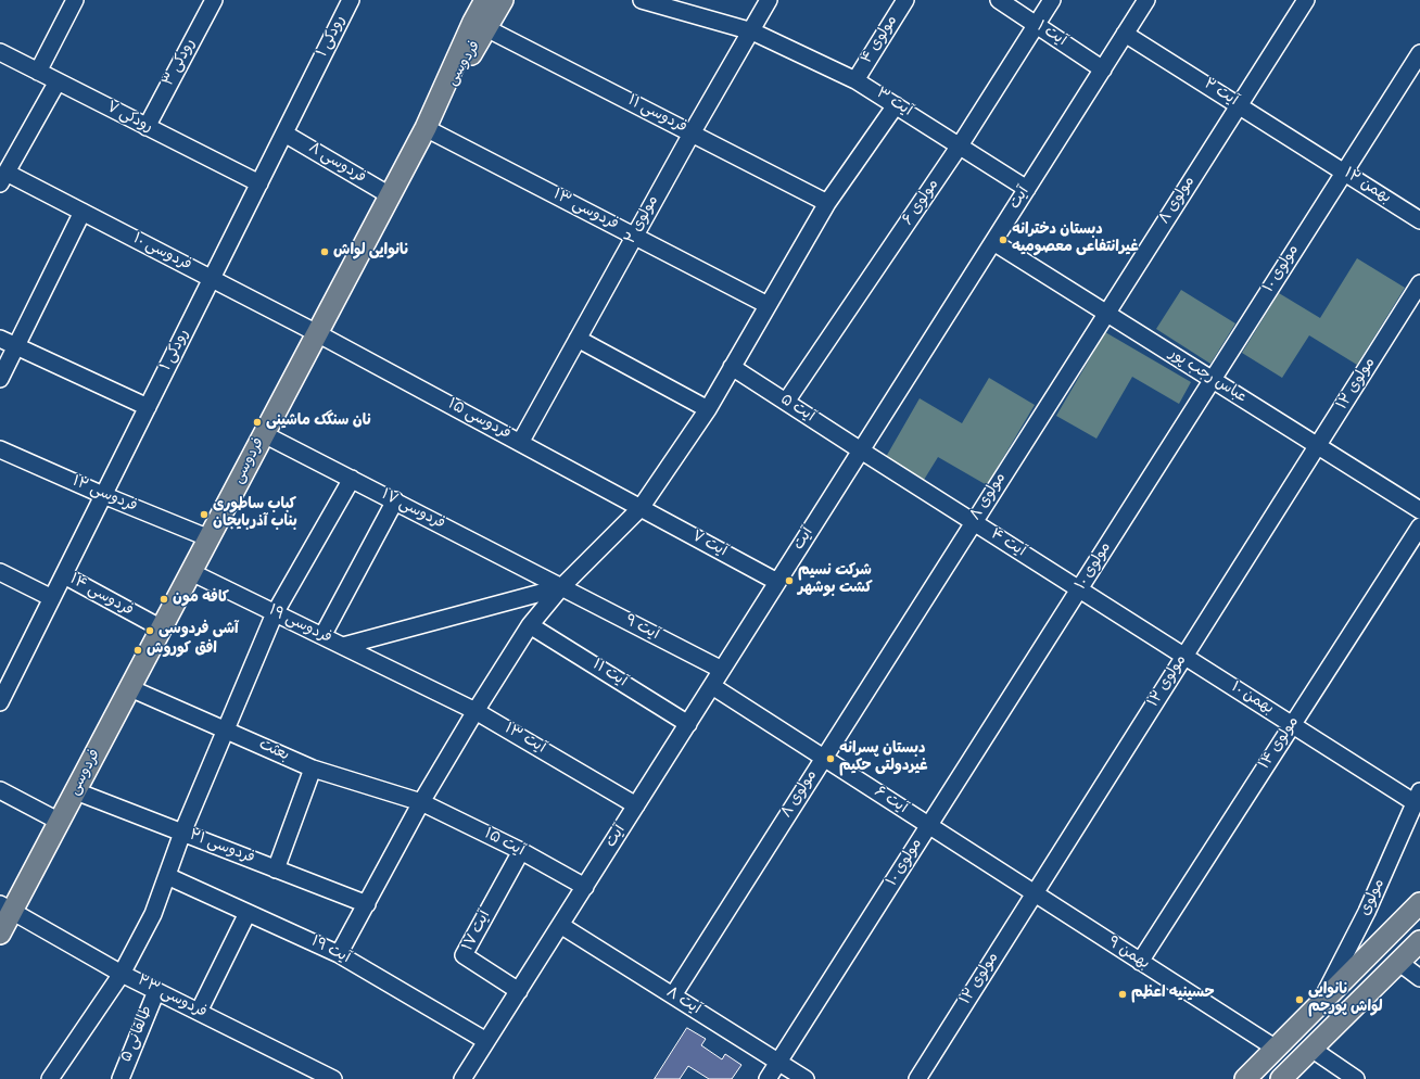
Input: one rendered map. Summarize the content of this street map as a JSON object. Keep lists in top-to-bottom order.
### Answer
{
  "streets": {
    "main road": ["فردوسی"],
    "street": [
      "آیت ۱",
      "رودکی ۱",
      "مولوی ۴",
      "رودکی ۳",
      "آیت ۲",
      "آیت ۳",
      "فردوسی ۱۱",
      "رودکی ۷",
      "فردوسی ۸",
      "بهمن ۱۲",
      "آیت",
      "مولوی ۸",
      "مولوی ۶",
      "فردوسی ۱۳",
      "مولوی ۲",
      "فردوسی ۱۰",
      "مولوی ۱۰",
      "عباس رجب پور",
      "مولوی ۱۲",
      "آیت ۵",
      "فردوسی ۱۵",
      "فردوسی ۱۲",
      "فردوسی ۱۷",
      "آیت ۴",
      "آیت ۷",
      "فردوسی ۱۴",
      "فردوسی ۱۹",
      "آیت ۹",
      "آیت ۱۱",
      "بهمن ۱۰",
      "آیت ۱۳",
      "مولوی ۱۴",
      "بعثت",
      "آیت ۶",
      "آیت ۱۵",
      "فردوسی ۲۱",
      "مولوی",
      "آیت ۱۷",
      "آیت ۱۹",
      "بهمن ۹",
      "فردوسی ۲۳",
      "آیت ۸",
      "طالقانی ۵"
    ]
  },
  "crossings": [
    ["آیت ۱", "آیت"],
    ["آیت ۱", "مولوی ۶"],
    ["رودکی ۱", "رودکی ۷"],
    ["رودکی ۱", "فردوسی ۸"],
    ["رودکی ۱", "فردوسی ۱۰"],
    ["رودکی ۱", "فردوسی ۱۲"],
    ["رودکی ۱", "فردوسی ۱۴"],
    ["مولوی ۴", "آیت ۳"],
    ["رودکی ۳", "رودکی ۷"],
    ["فردوسی", "فردوسی ۱۱"],
    ["فردوسی", "فردوسی ۸"],
    ["فردوسی", "فردوسی ۱۳"],
    ["فردوسی", "فردوسی ۱۰"],
    ["فردوسی", "فردوسی ۱۵"],
    ["فردوسی", "فردوسی ۱۲"],
    ["فردوسی", "فردوسی ۱۷"],
    ["فردوسی", "فردوسی ۱۴"],
    ["فردوسی", "فردوسی ۱۹"],
    ["فردوسی", "بعثت"],
    ["فردوسی", "فردوسی ۲۱"],
    ["فردوسی", "فردوسی ۲۳"],
    ["آیت ۲", "بهمن ۱۲"],
    ["آیت ۲", "آیت"],
    ["آیت ۲", "مولوی ۸"],
    ["آیت ۳", "آیت"],
    ["آیت ۳", "مولوی ۶"],
    ["آیت ۳", "مولوی ۲"],
    ["فردوسی ۱۱", "مولوی ۲"],
    ["بهمن ۱۲", "مولوی ۱۰"],
    ["آیت", "عباس رجب پور"],
    ["آیت", "آیت ۵"],
    ["آیت", "آیت ۴"],
    ["آیت", "آیت ۷"],
    ["آیت", "آیت ۹"],
    ["آیت", "آیت ۱۱"],
    ["آیت", "آیت ۱۳"],
    ["آیت", "آیت ۶"],
    ["آیت", "آیت ۱۵"],
    ["آیت", "آیت ۱۷"],
    ["آیت", "آیت ۱۹"],
    ["آیت", "آیت ۸"],
    ["مولوی ۸", "عباس رجب پور"],
    ["مولوی ۸", "آیت ۴"],
    ["مولوی ۸", "آیت ۶"],
    ["مولوی ۸", "آیت ۸"],
    ["مولوی ۶", "آیت ۵"],
    ["فردوسی ۱۳", "مولوی ۲"],
    ["مولوی ۲", "فردوسی ۱۵"],
    ["فردوسی ۱۰", "فردوسی ۱۵"],
    ["مولوی ۱۰", "عباس رجب پور"],
    ["مولوی ۱۰", "آیت ۴"],
    ["مولوی ۱۰", "آیت ۶"],
    ["مولوی ۱۰", "آیت ۸"],
    ["عباس رجب پور", "مولوی ۱۲"],
    ["مولوی ۱۲", "بهمن ۱۰"],
    ["مولوی ۱۲", "بهمن ۹"],
    ["آیت ۵", "آیت ۴"],
    ["فردوسی ۱۵", "آیت ۷"],
    ["فردوسی ۱۷", "آیت ۹"],
    ["آیت ۴", "بهمن ۱۰"],
    ["فردوسی ۱۹", "آیت ۱۳"],
    ["بهمن ۱۰", "مولوی ۱۴"],
    ["بهمن ۱۰", "مولوی"],
    ["مولوی ۱۴", "بهمن ۹"],
    ["بعثت", "آیت ۱۵"],
    ["آیت ۶", "بهمن ۹"],
    ["آیت ۱۵", "آیت ۱۷"],
    ["فردوسی ۲۳", "طالقانی ۵"]
  ],
  "places": [
    "دبستان دخترانه غیرانتفاعی معصومیه",
    "نانوایی لواش",
    "نان سنگک ماشینی",
    "کباب ساطوری بناب آذربایجان",
    "شرکت نسیم کشت بوشهر",
    "کافه مون",
    "آشی فردوسی",
    "افق کوروش",
    "دبستان پسرانه غیردولتی حکیم",
    "حسینیه اعظم",
    "نانوایی لواش پورجم"
  ]
}
